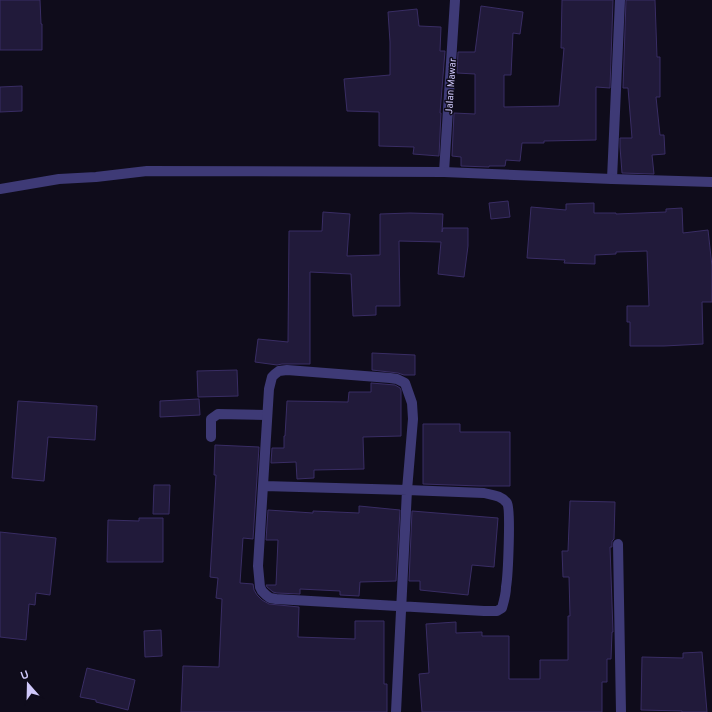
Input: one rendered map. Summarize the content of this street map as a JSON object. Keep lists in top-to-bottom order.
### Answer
{
  "streets": {
    "street": ["Jalan Mawar"]
  },
  "north": "top"
}
